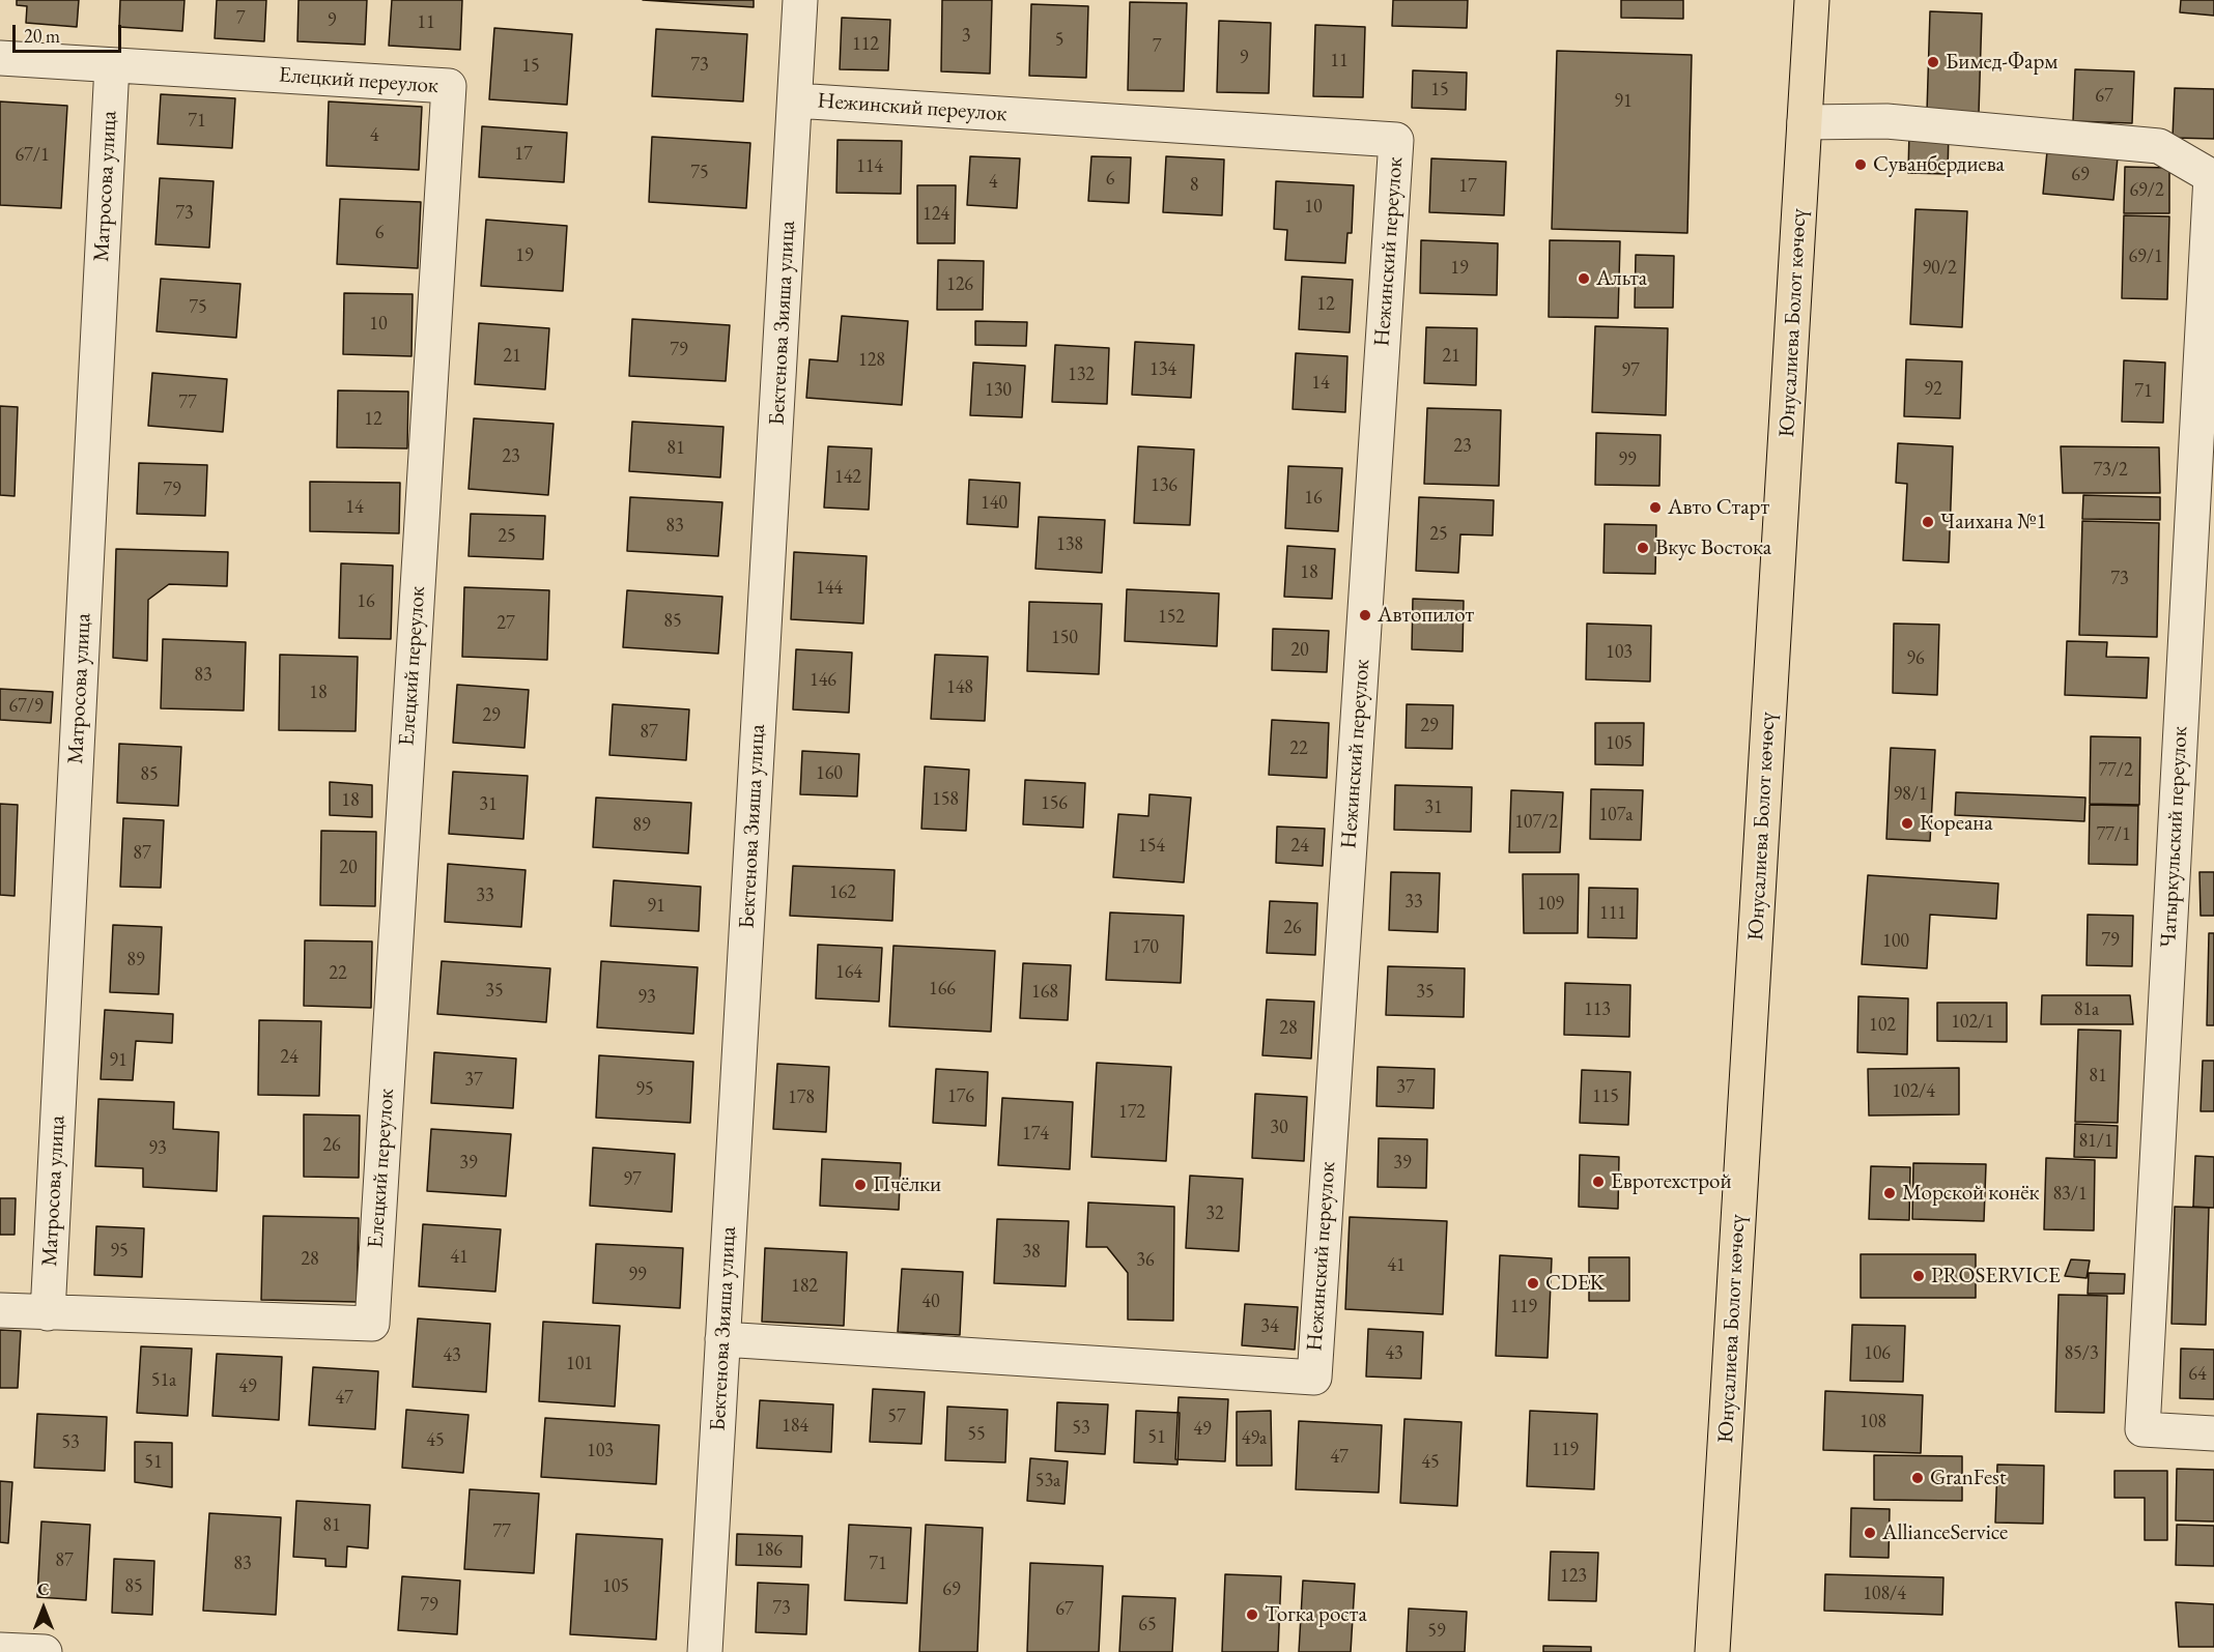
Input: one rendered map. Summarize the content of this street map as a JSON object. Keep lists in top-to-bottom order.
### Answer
{
  "streets": {
    "main road": ["Юнусалиева Болот көчөсү"],
    "street": [
      "Елецкий переулок",
      "Нежинский переулок",
      "Матросова улица",
      "Бектенова Зияша улица",
      "Чатыркульский переулок"
    ]
  },
  "crossings": [
    ["Елецкий переулок", "Матросова улица"],
    ["Нежинский переулок", "Бектенова Зияша улица"]
  ],
  "places": [
    "Бимед-Фарм",
    "Суванбердиева",
    "Альта",
    "Авто Старт",
    "Чаихана №1",
    "Вкус Востока",
    "Автопилот",
    "Кореана",
    "Евротехстрой",
    "Пчёлки",
    "Морской конёк",
    "PROSERVICE",
    "CDEK",
    "GranFest",
    "AllianceService",
    "Тогка роста"
  ],
  "house_numbers": [
    "7",
    "9",
    "11",
    "3",
    "5",
    "112",
    "7",
    "9",
    "11",
    "73",
    "15",
    "15",
    "67",
    "91",
    "71",
    "4",
    "17",
    "67/1",
    "114",
    "75",
    "69",
    "6",
    "4",
    "8",
    "17",
    "69/2",
    "10",
    "73",
    "124",
    "6",
    "19",
    "69/1",
    "19",
    "90/2",
    "126",
    "12",
    "75",
    "10",
    "79",
    "21",
    "21",
    "128",
    "134",
    "97",
    "132",
    "14",
    "92",
    "130",
    "71",
    "77",
    "12",
    "23",
    "81",
    "23",
    "99",
    "73/2",
    "142",
    "136",
    "79",
    "16",
    "140",
    "14",
    "83",
    "25",
    "25",
    "138",
    "18",
    "73",
    "144",
    "16",
    "152",
    "85",
    "27",
    "150",
    "20",
    "103",
    "96",
    "83",
    "146",
    "148",
    "18",
    "67/9",
    "29",
    "29",
    "87",
    "105",
    "22",
    "77/2",
    "160",
    "85",
    "98/1",
    "158",
    "18",
    "156",
    "31",
    "31",
    "107а",
    "107/2",
    "89",
    "77/1",
    "154",
    "24",
    "87",
    "20",
    "162",
    "33",
    "33",
    "109",
    "91",
    "111",
    "26",
    "79",
    "100",
    "170",
    "89",
    "164",
    "22",
    "166",
    "35",
    "168",
    "35",
    "93",
    "113",
    "81а",
    "102/1",
    "102",
    "28",
    "24",
    "91",
    "81",
    "37",
    "37",
    "95",
    "102/4",
    "176",
    "115",
    "178",
    "172",
    "30",
    "174",
    "81/1",
    "26",
    "93",
    "39",
    "39",
    "97",
    "83/1",
    "32",
    "95",
    "38",
    "41",
    "28",
    "36",
    "41",
    "99",
    "182",
    "40",
    "119",
    "34",
    "43",
    "106",
    "85/3",
    "43",
    "101",
    "64",
    "51а",
    "49",
    "47",
    "57",
    "108",
    "184",
    "53",
    "49",
    "55",
    "51",
    "49а",
    "45",
    "53",
    "119",
    "103",
    "47",
    "51",
    "45",
    "53а",
    "81",
    "77",
    "186",
    "87",
    "83",
    "71",
    "123",
    "85",
    "105",
    "69",
    "108/4",
    "79",
    "73",
    "67",
    "65",
    "59"
  ],
  "scale_bar": "20 m",
  "north": "top"
}
